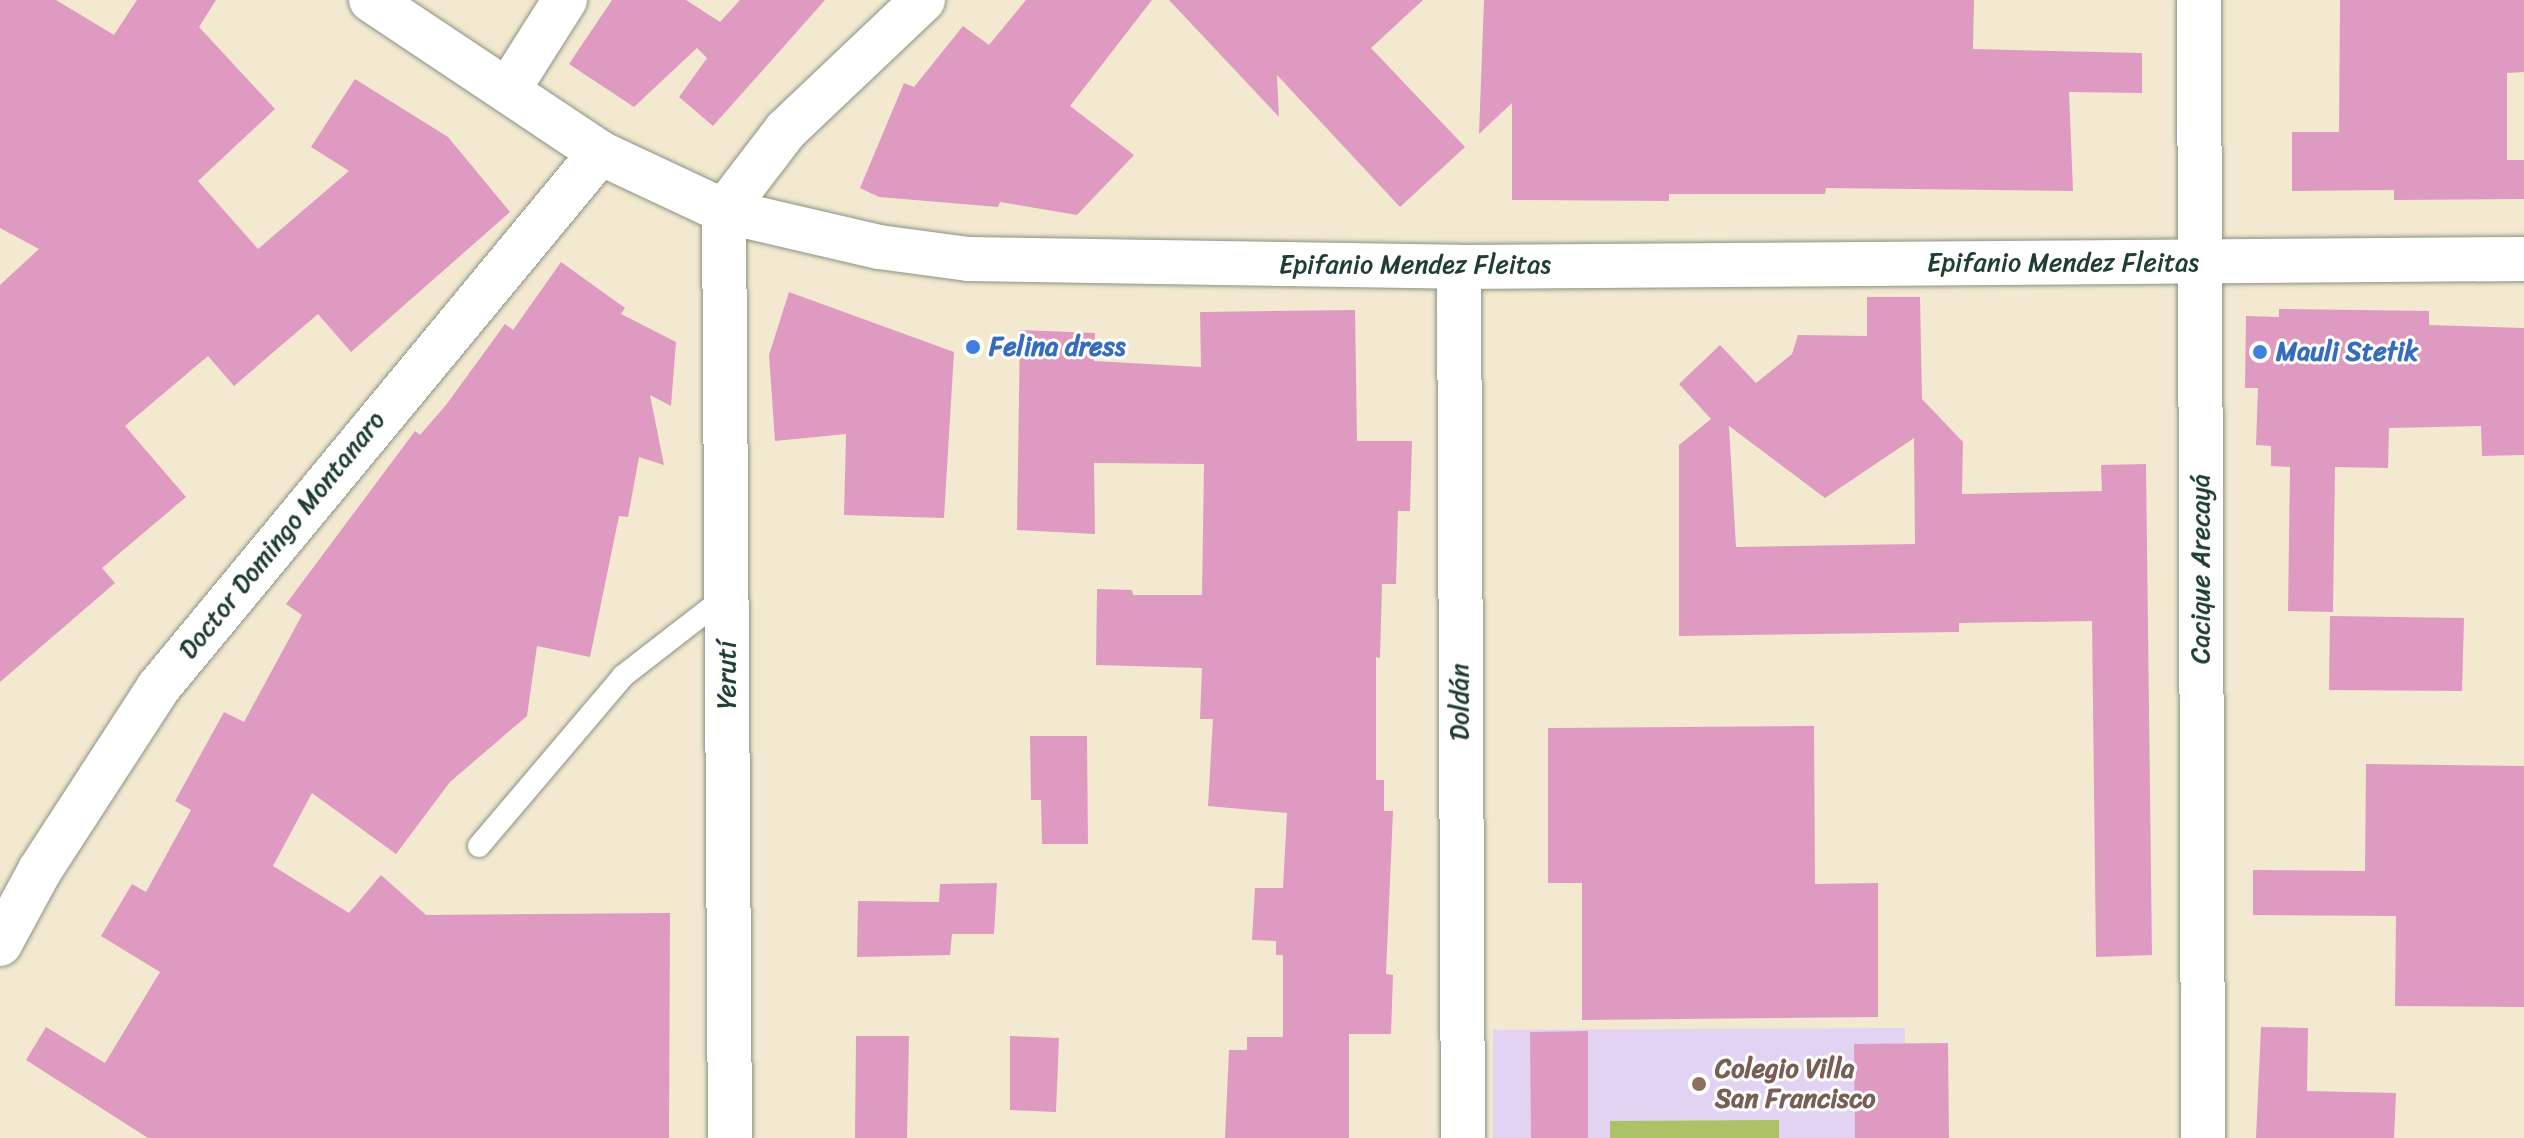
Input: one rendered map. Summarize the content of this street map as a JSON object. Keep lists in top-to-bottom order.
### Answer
{
  "streets": {
    "street": [
      "Epifanio Mendez Fleitas",
      "Doctor Domingo Montanaro",
      "Cacique Arecayá",
      "Yerutí",
      "Doldán"
    ]
  },
  "crossings": [
    ["Epifanio Mendez Fleitas", "Doctor Domingo Montanaro"],
    ["Epifanio Mendez Fleitas", "Cacique Arecayá"],
    ["Epifanio Mendez Fleitas", "Yerutí"],
    ["Epifanio Mendez Fleitas", "Doldán"]
  ],
  "places": ["Felina dress", "Mauli Stetik", "Colegio Villa San Francisco"]
}
